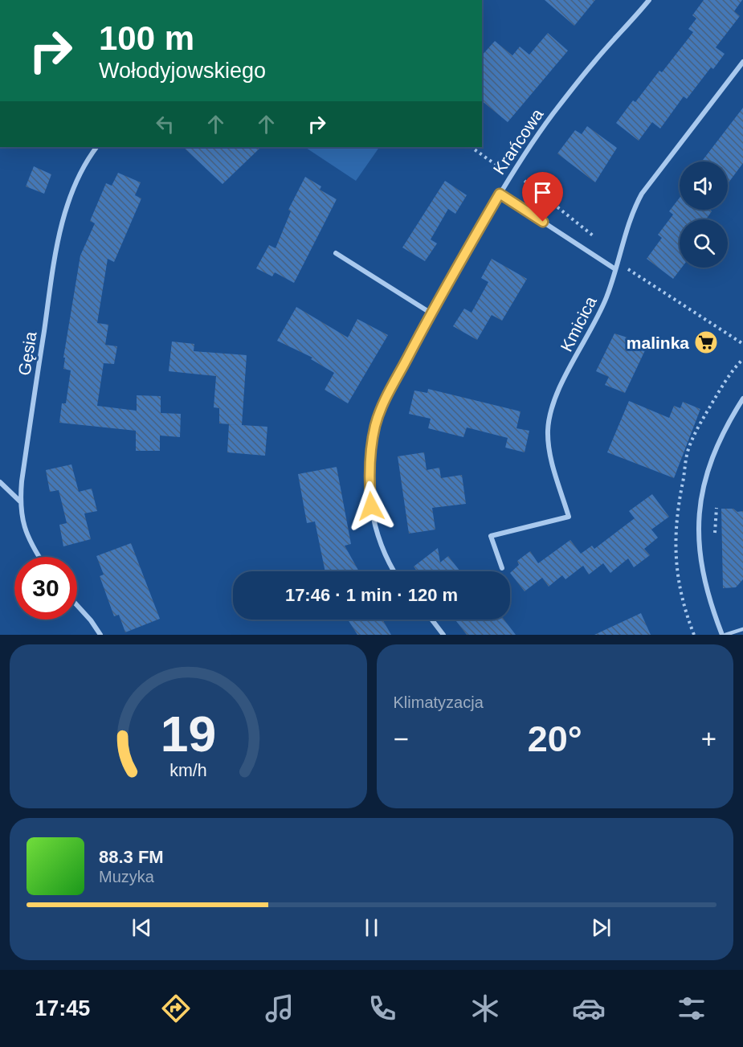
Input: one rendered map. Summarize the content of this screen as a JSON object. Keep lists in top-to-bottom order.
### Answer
{
  "streets": {
    "street": ["Krańcowa", "Kmicica", "Gęsia"]
  },
  "places": {
    "supermarket": ["malinka"]
  },
  "page": {
    "turn": ["100 m", "Wołodyjowskiego"],
    "limit": "30",
    "trip": "17:46 · 1 min · 120 m",
    "tile": "Klimatyzacja",
    "heat": ["−", "20°", "+"],
    "song": ["88.3 FM", "Muzyka"],
    "tabs": "17:45",
    "gauge": ["19", "km/h"]
  }
}
